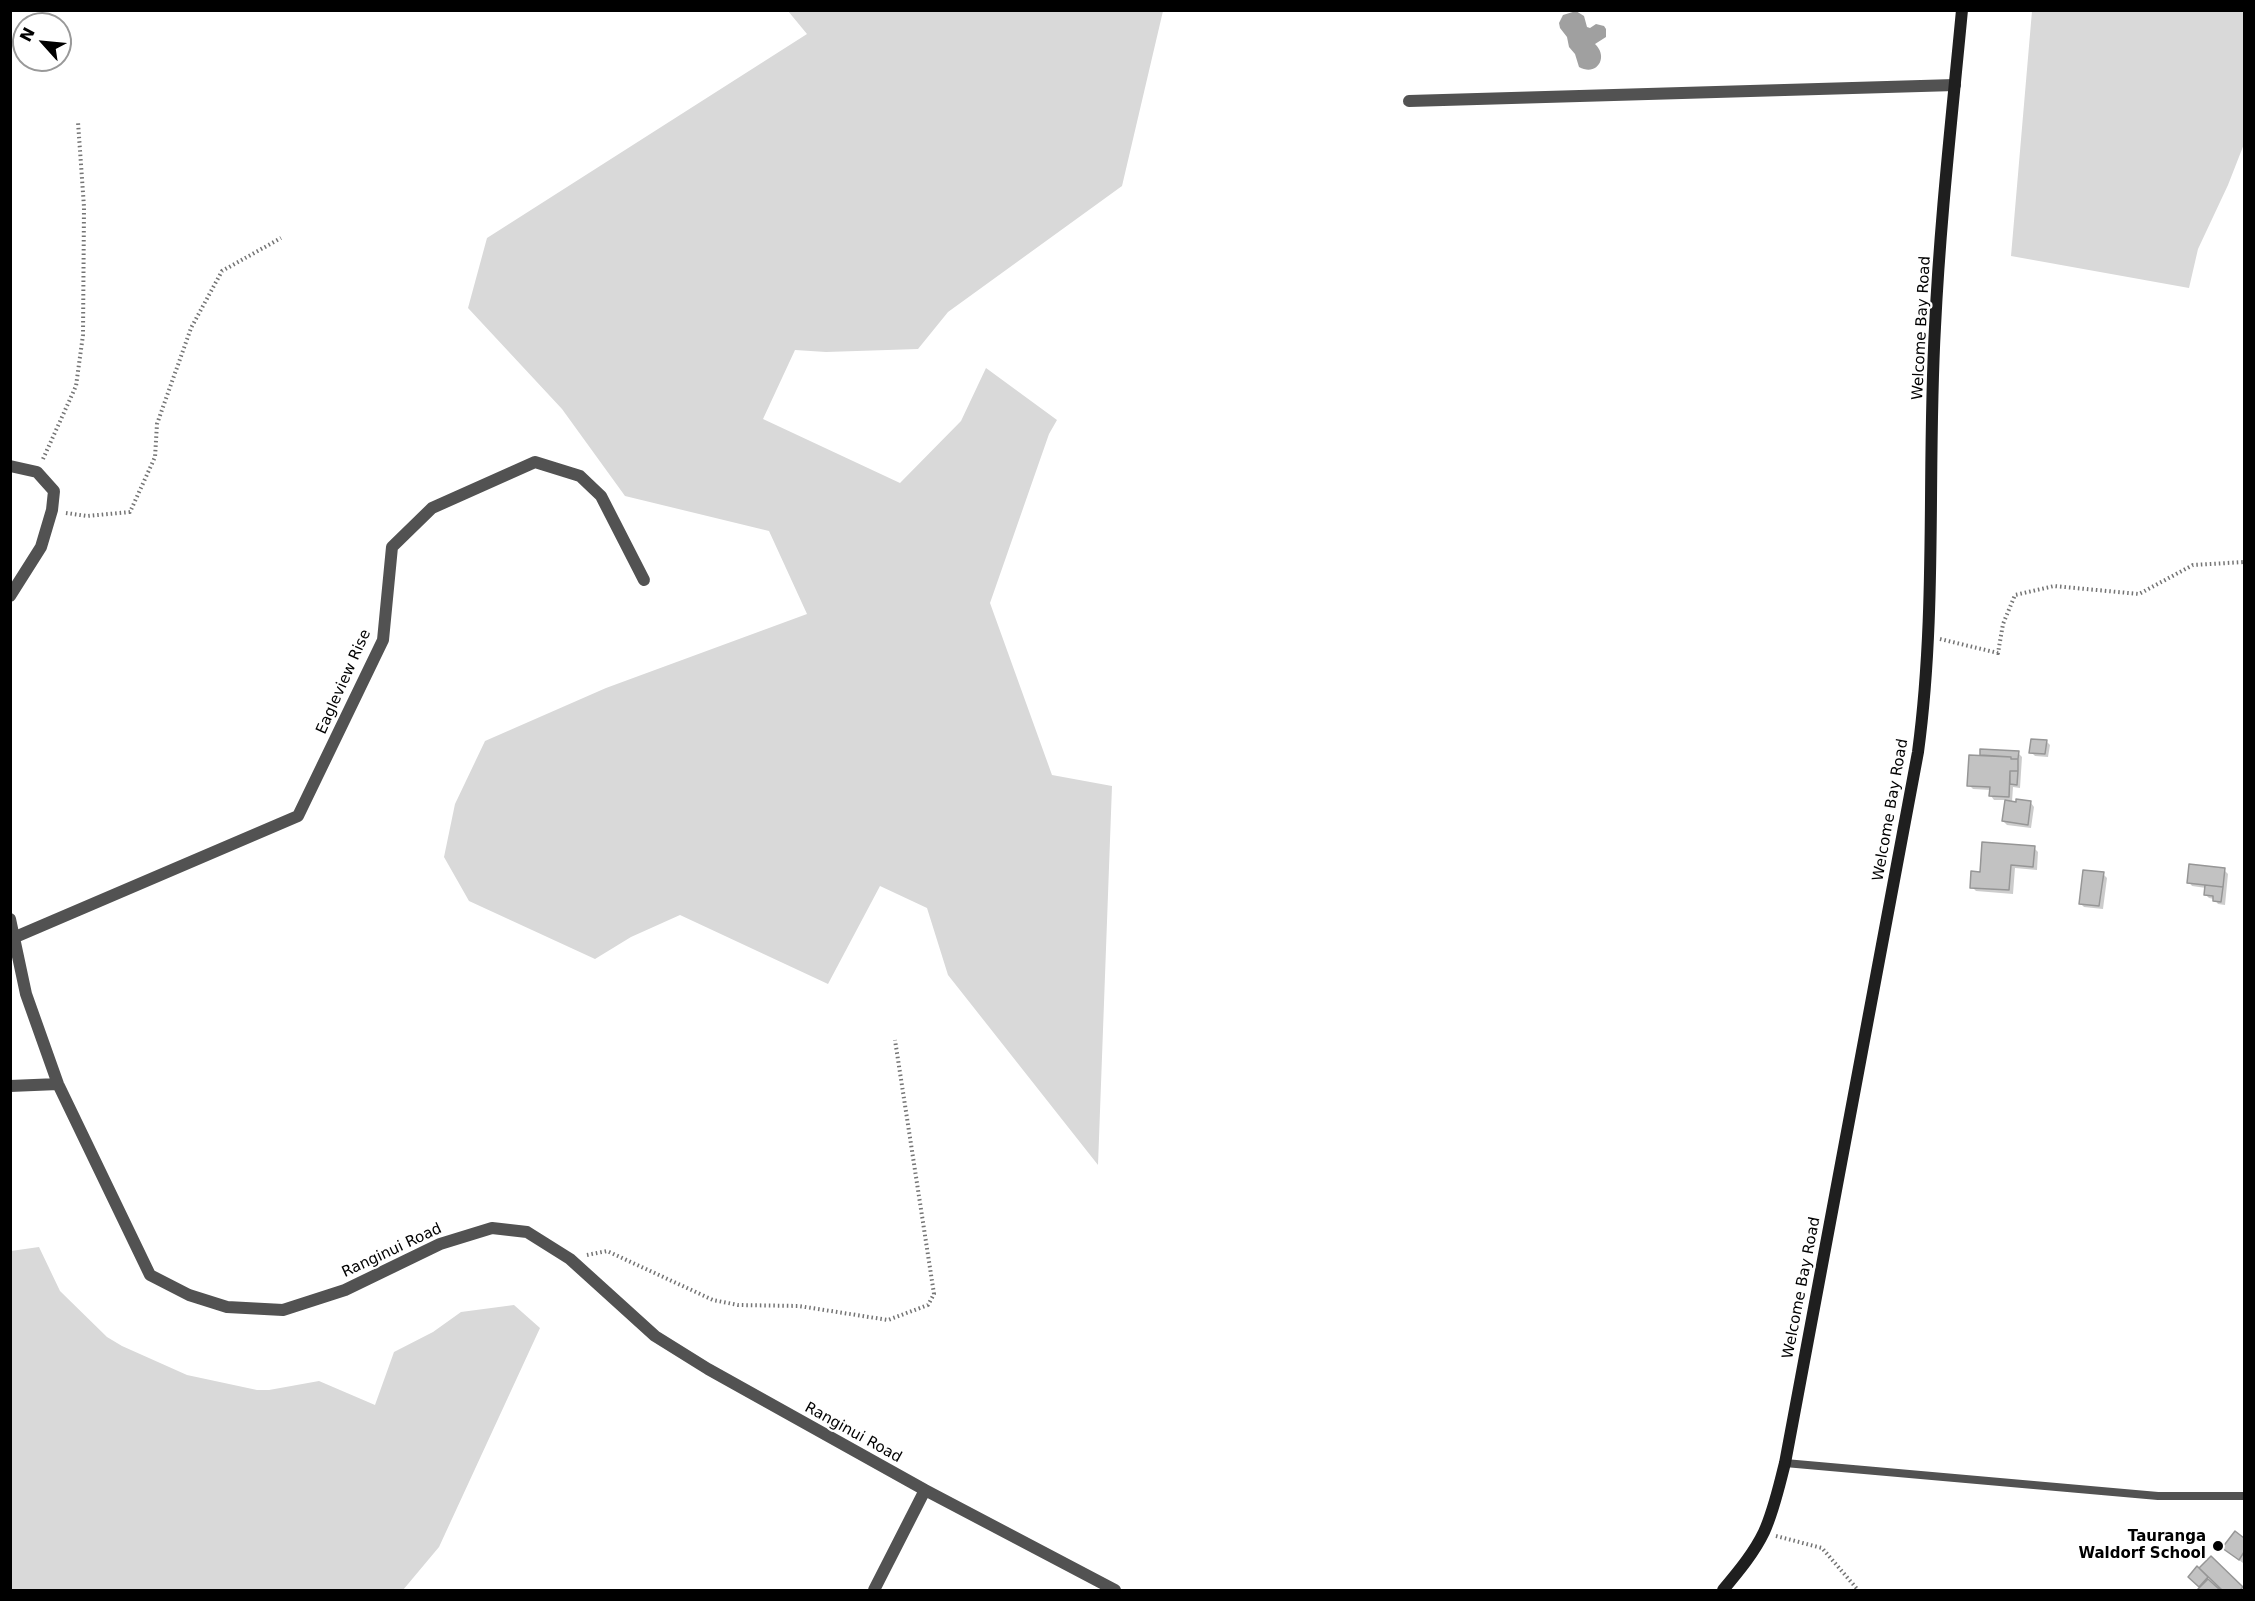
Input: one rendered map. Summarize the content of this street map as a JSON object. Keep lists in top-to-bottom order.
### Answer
{
  "streets": {
    "main road": ["Welcome Bay Road"],
    "street": ["Eagleview Rise", "Ranginui Road"]
  },
  "crossings": [
    ["Eagleview Rise", "Ranginui Road"]
  ],
  "places": ["Tauranga Waldorf School"],
  "north": "top left"
}
